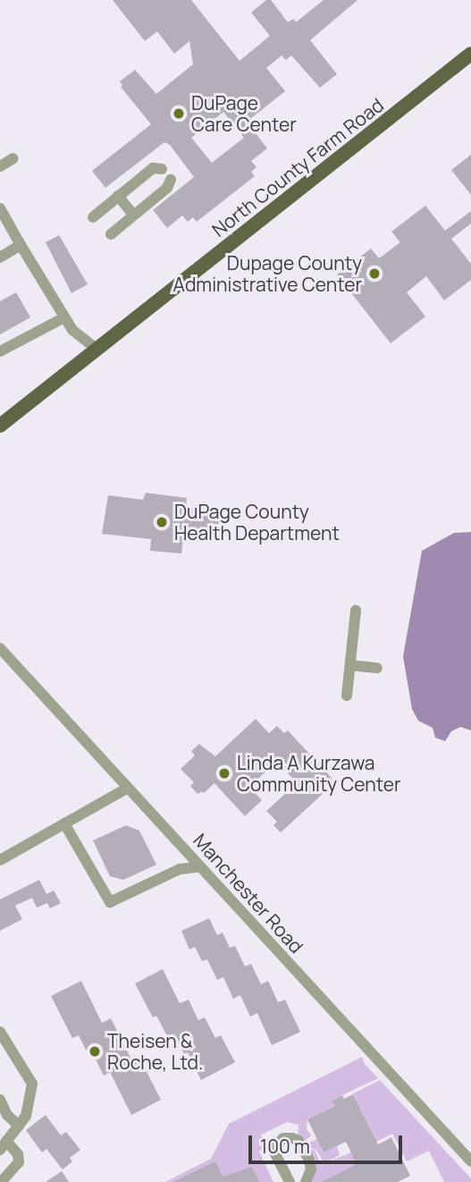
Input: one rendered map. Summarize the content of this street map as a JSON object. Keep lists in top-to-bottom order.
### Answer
{
  "streets": {
    "main road": ["North County Farm Road"],
    "street": ["Manchester Road"]
  },
  "places": [
    "DuPage Care Center",
    "Dupage County Administrative Center",
    "DuPage County Health Department",
    "Linda A Kurzawa Community Center",
    "Theisen & Roche, Ltd."
  ],
  "scale_bar": "100 m"
}
